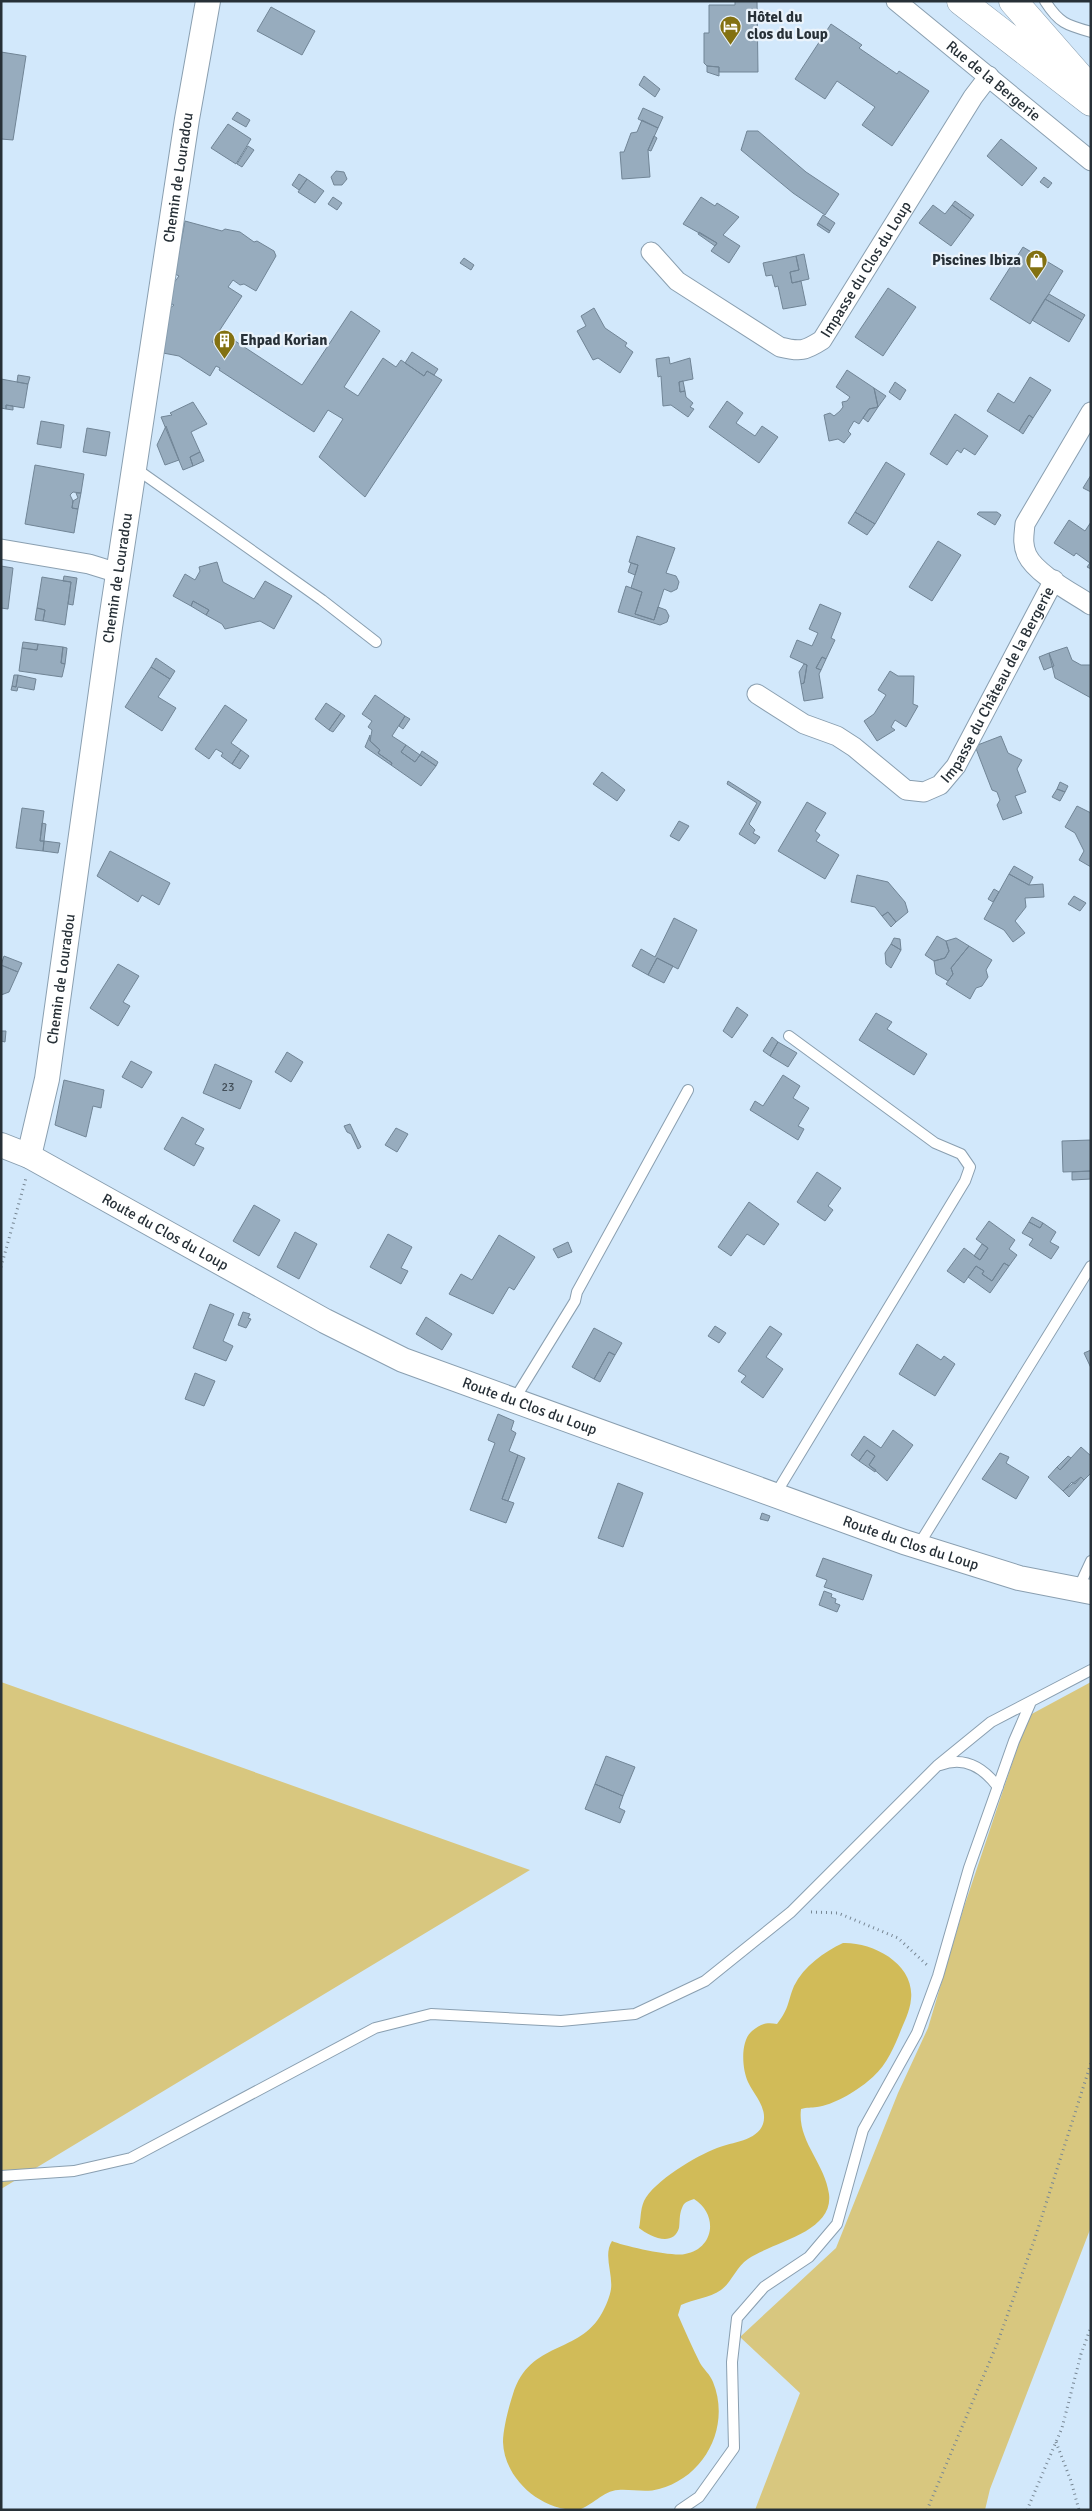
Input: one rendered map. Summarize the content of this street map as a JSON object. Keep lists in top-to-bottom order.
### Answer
{
  "streets": {
    "street": [
      "Rue de la Bergerie",
      "Chemin de Louradou",
      "Impasse du Clos du Loup",
      "Impasse du Château de la Bergerie",
      "Route du Clos du Loup"
    ]
  },
  "crossings": [
    ["Rue de la Bergerie", "Impasse du Clos du Loup"],
    ["Chemin de Louradou", "Route du Clos du Loup"]
  ],
  "places": {
    "hotel": ["Hôtel du clos du Loup"],
    "shop": ["Piscines Ibiza"],
    "building": ["Ehpad Korian"]
  },
  "house_numbers": ["23"]
}
